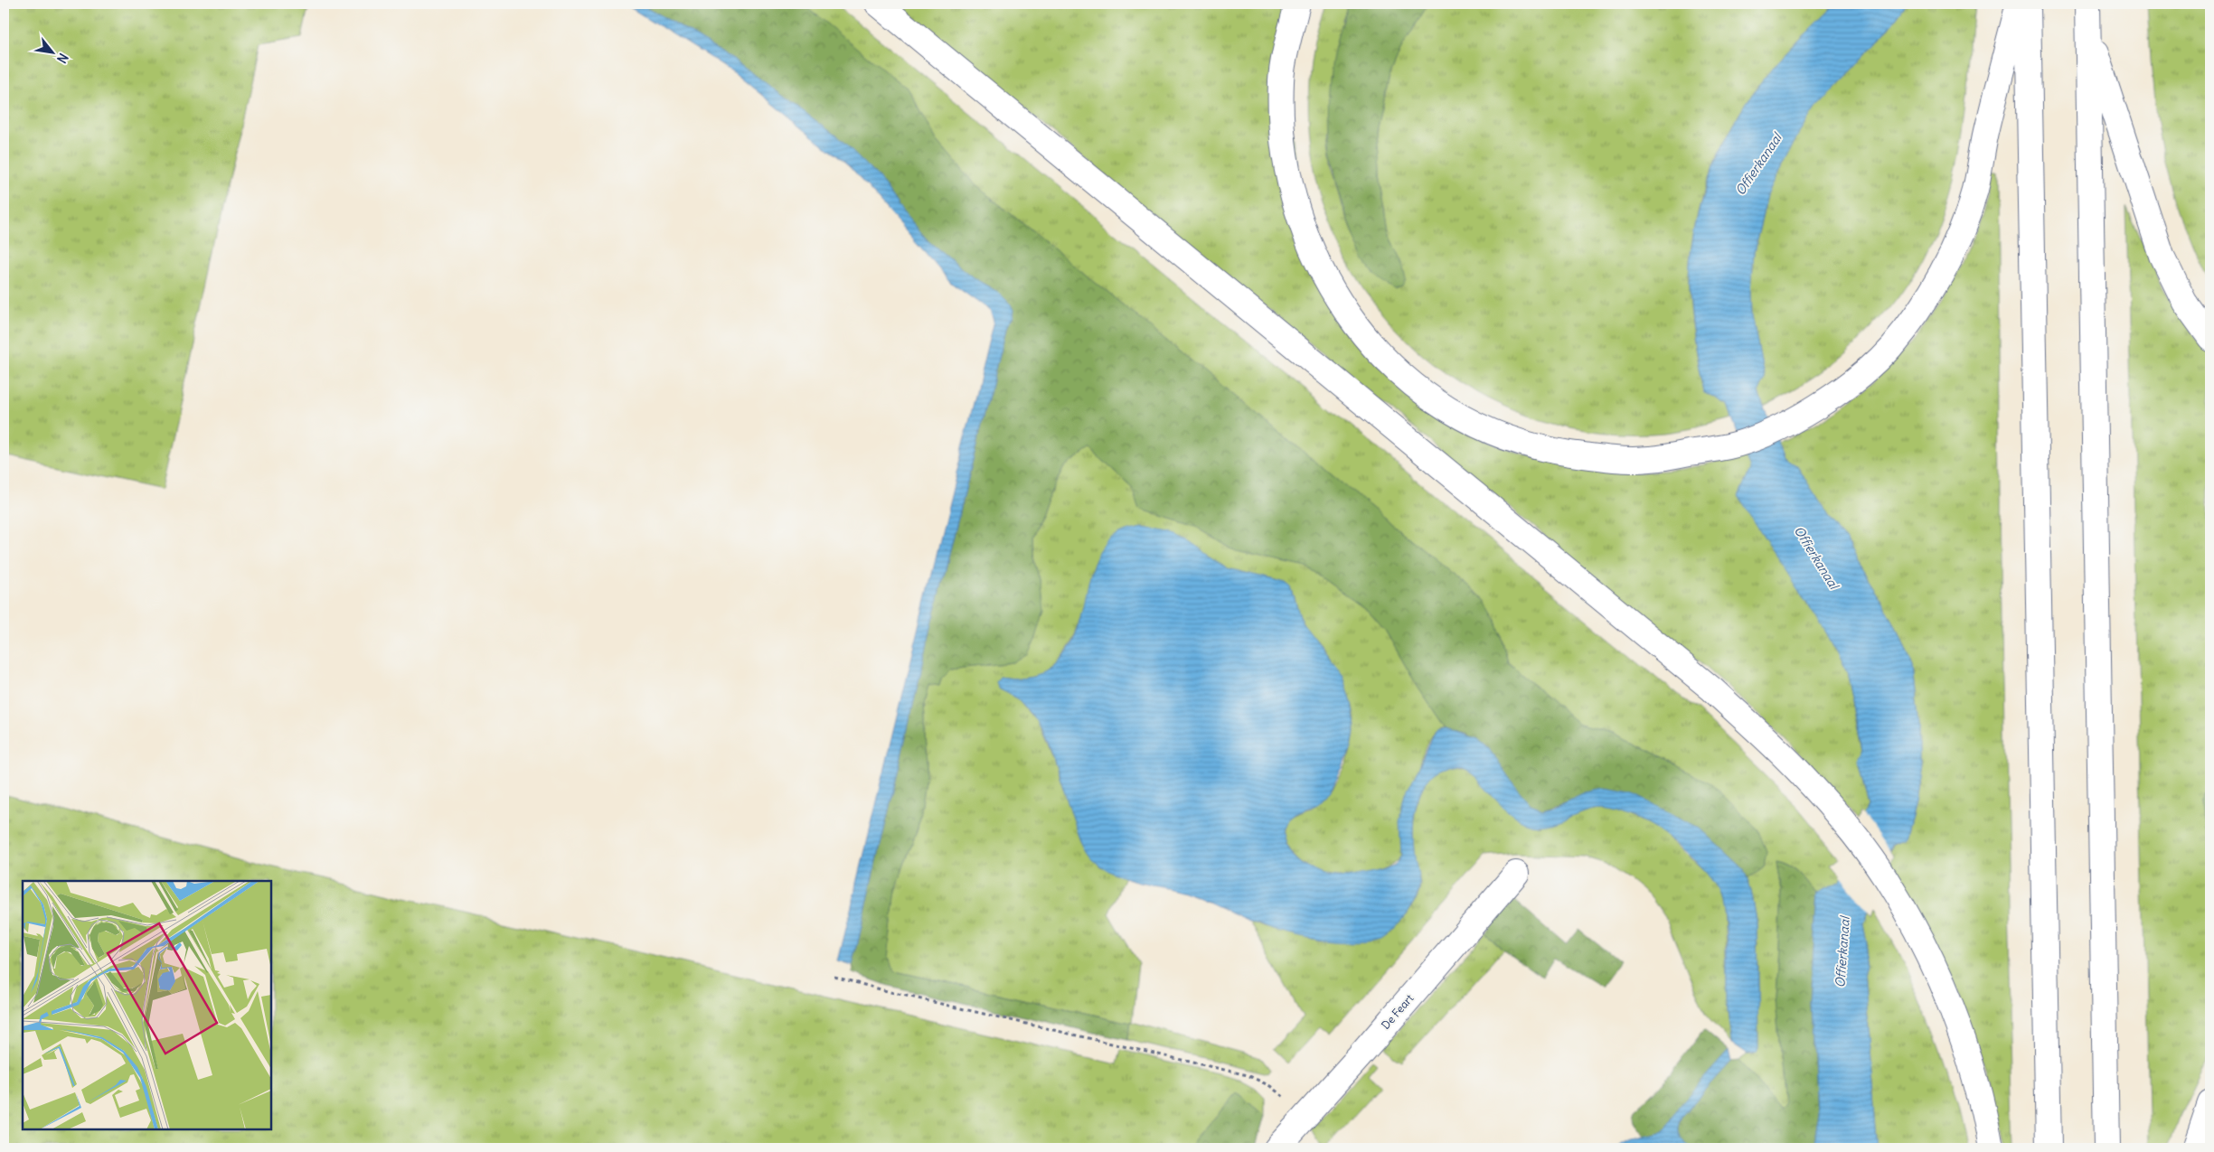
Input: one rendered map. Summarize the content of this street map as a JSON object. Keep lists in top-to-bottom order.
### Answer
{
  "streets": {
    "main road": ["De Feart"]
  },
  "water": ["Offierkanaal"],
  "north": "bottom right"
}
